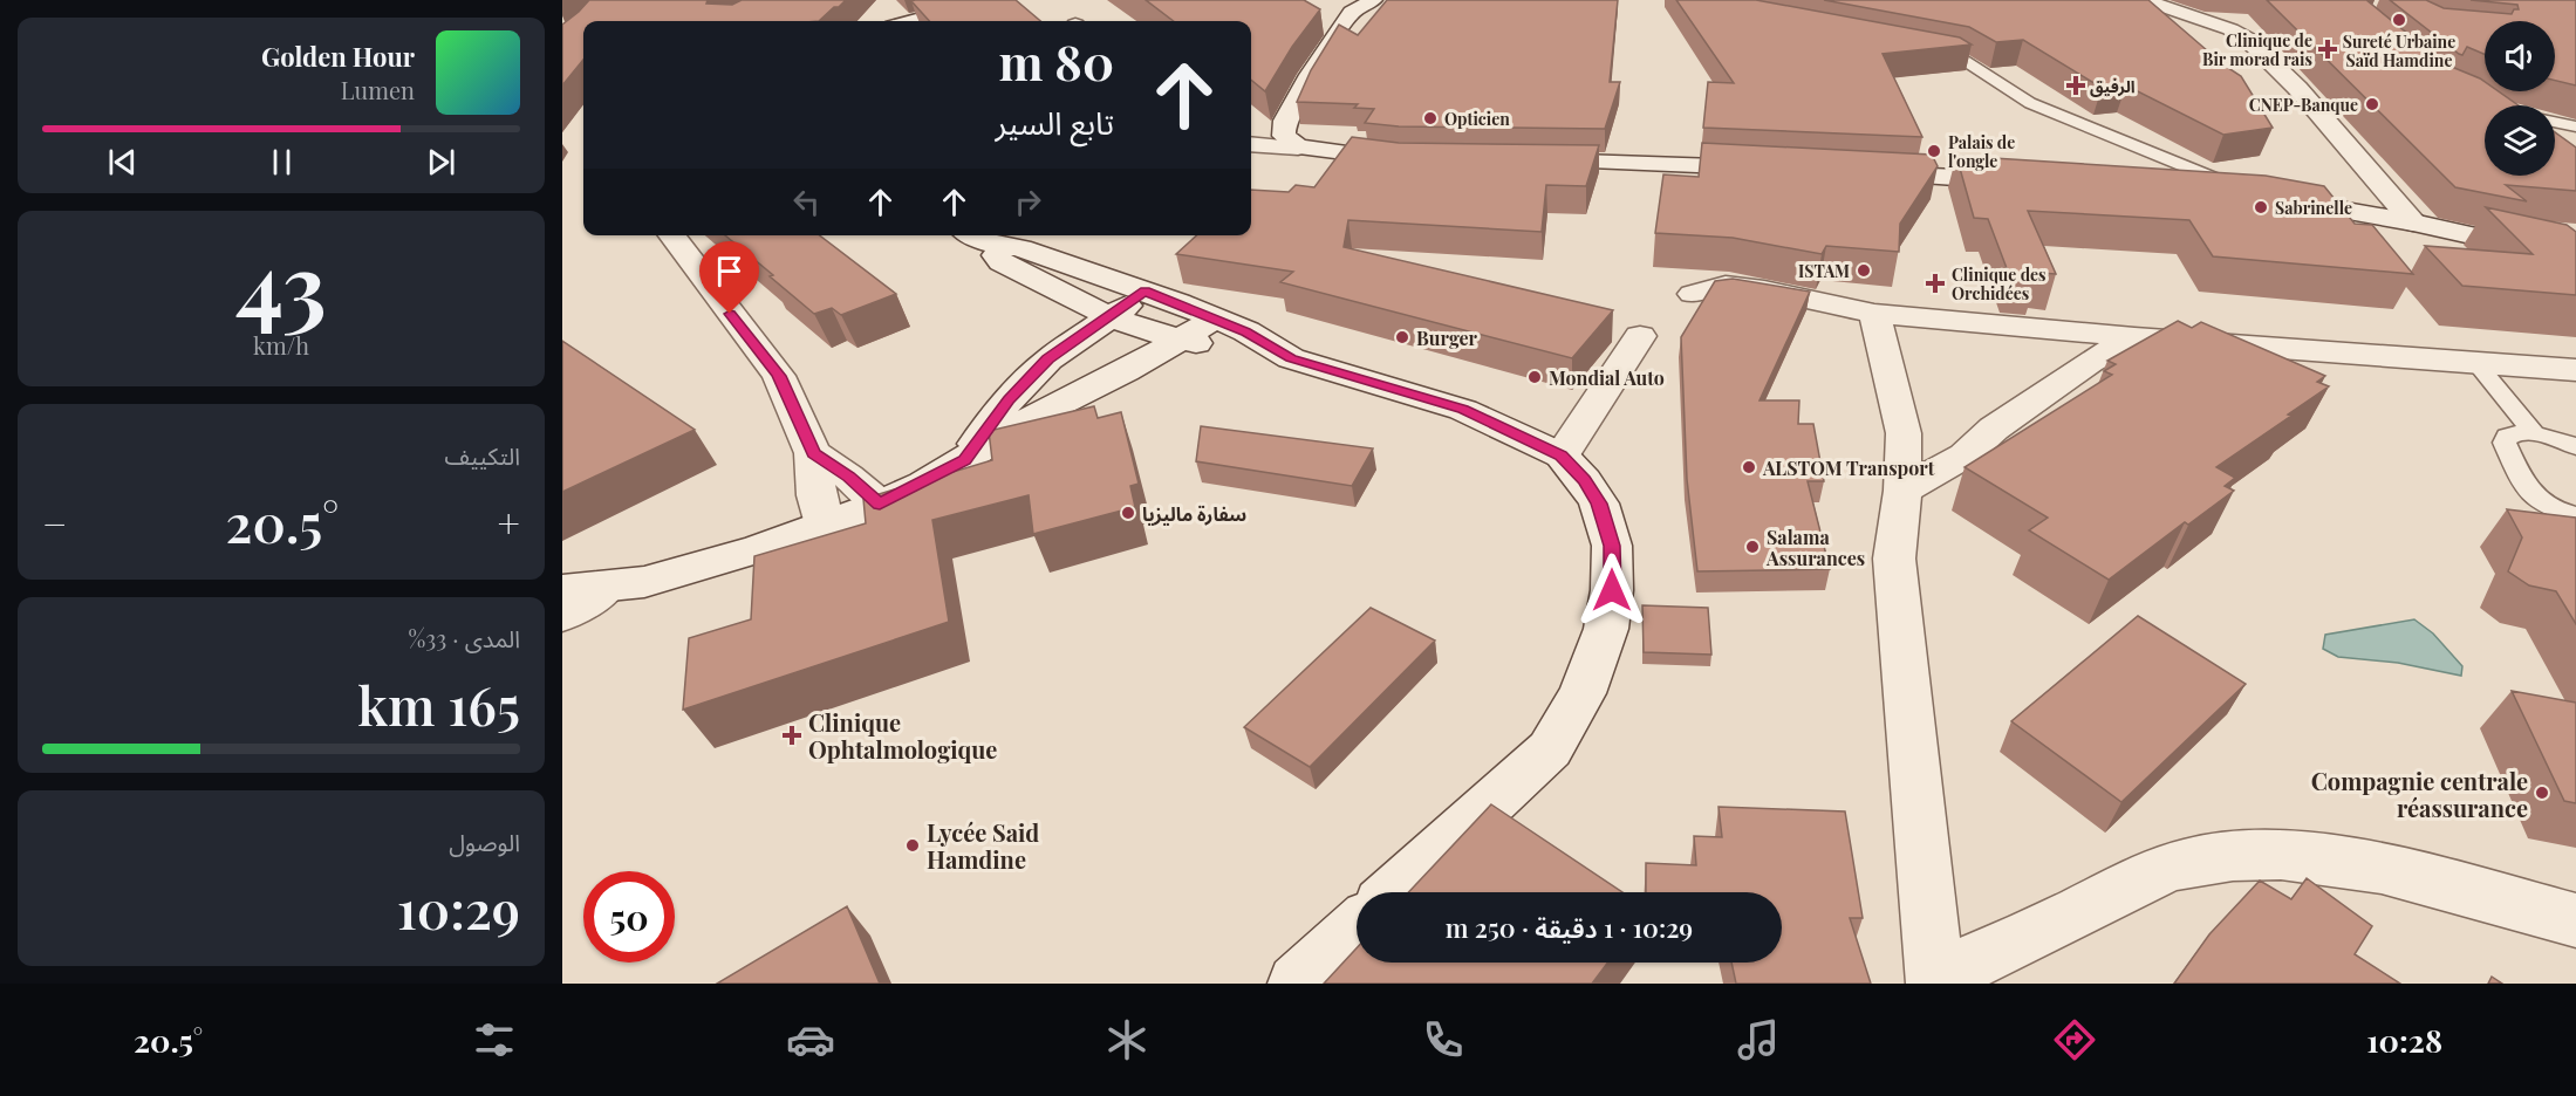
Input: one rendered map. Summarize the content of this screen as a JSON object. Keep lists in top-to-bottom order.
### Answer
{
  "places": {
    "other": [
      "Sureté Urbaine Saïd Hamdine",
      "CNEP-Banque",
      "Opticien",
      "Palais de l'ongle",
      "Sabrinelle",
      "ISTAM",
      "Burger",
      "Mondial Auto",
      "ALSTOM Transport",
      "سفارة ماليزيا",
      "Salama Assurances",
      "Compagnie centrale réassurance",
      "Lycée Said Hamdine"
    ],
    "health": [
      "Clinique de Bir morad rais",
      "الرفيق",
      "Clinique des Orchidées",
      "Clinique Ophtalmologique"
    ]
  },
  "page": {
    "turn": ["80 m", "تابع السير"],
    "song": ["Golden Hour", "Lumen"],
    "tile": [
      ["43", "km/h"],
      "التكييف",
      ["المدى · 33%", "165 km"],
      ["الوصول", "10:29"]
    ],
    "heat": ["−", "20.5°", "+"],
    "limit": "50",
    "trip": "10:29 · 1 دقيقة · 250 m",
    "tabs": ["10:28", "20.5°"]
  }
}
